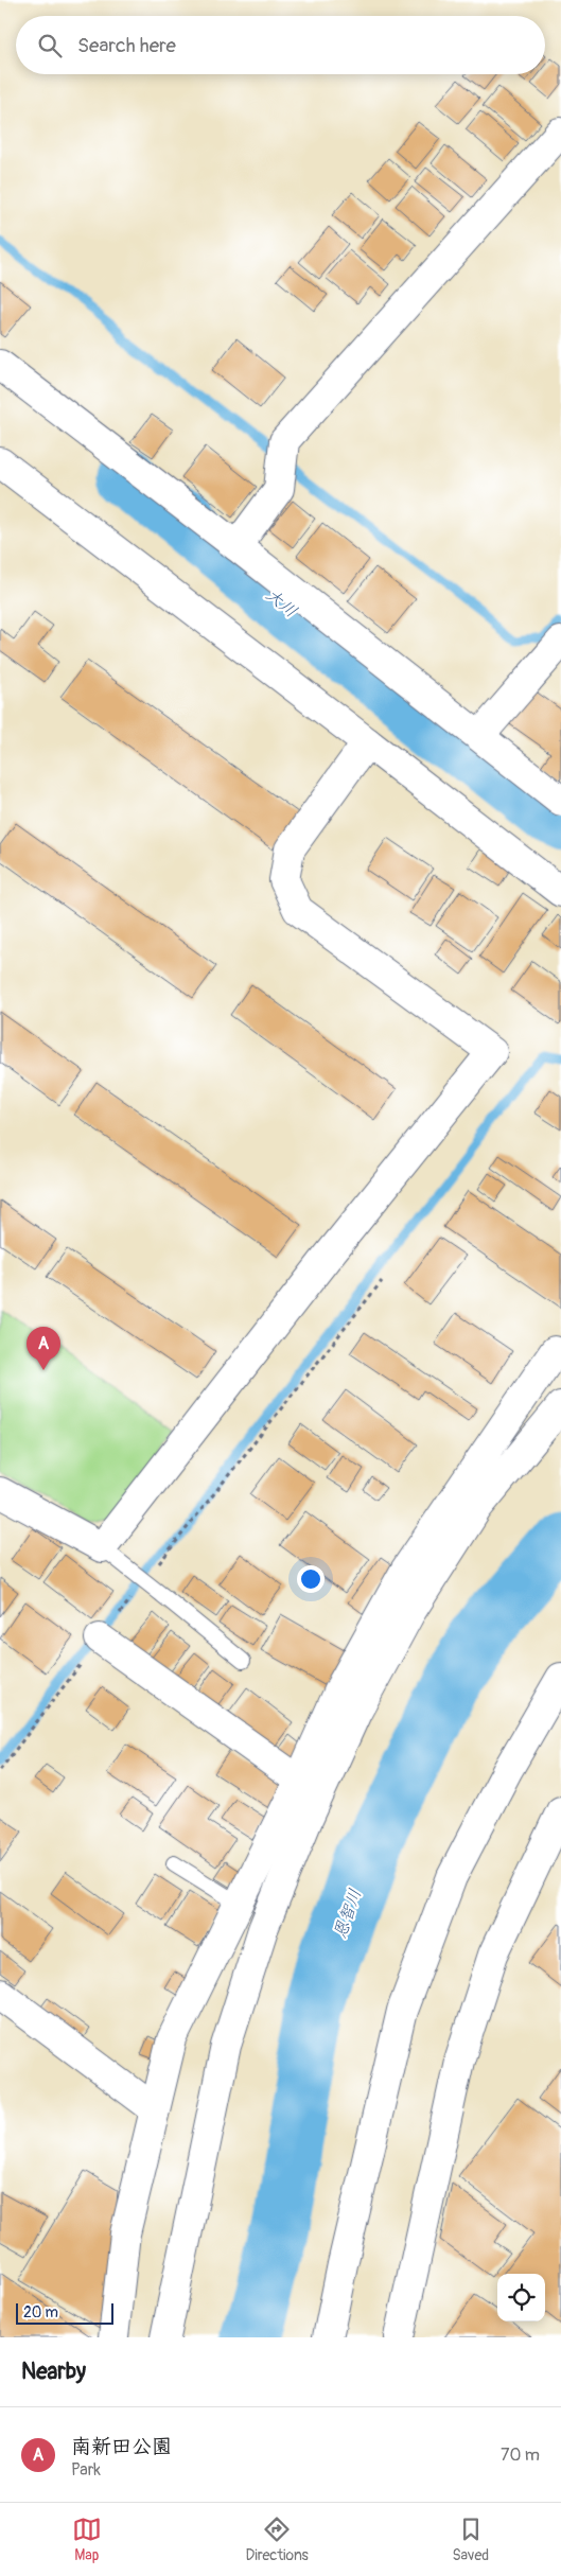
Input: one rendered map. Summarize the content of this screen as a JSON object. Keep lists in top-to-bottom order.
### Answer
{
  "water": ["大川", "恩智川"],
  "scale_bar": "20 m",
  "page": {
    "search": "Search here",
    "pins": "A",
    "scale": "20 m",
    "heading": "Nearby",
    "list": [
      {
        "mark": "A",
        "name": "南新田公園",
        "note": "Park",
        "value": "70 m"
      }
    ],
    "nav": ["Map", "Directions", "Saved"]
  }
}
